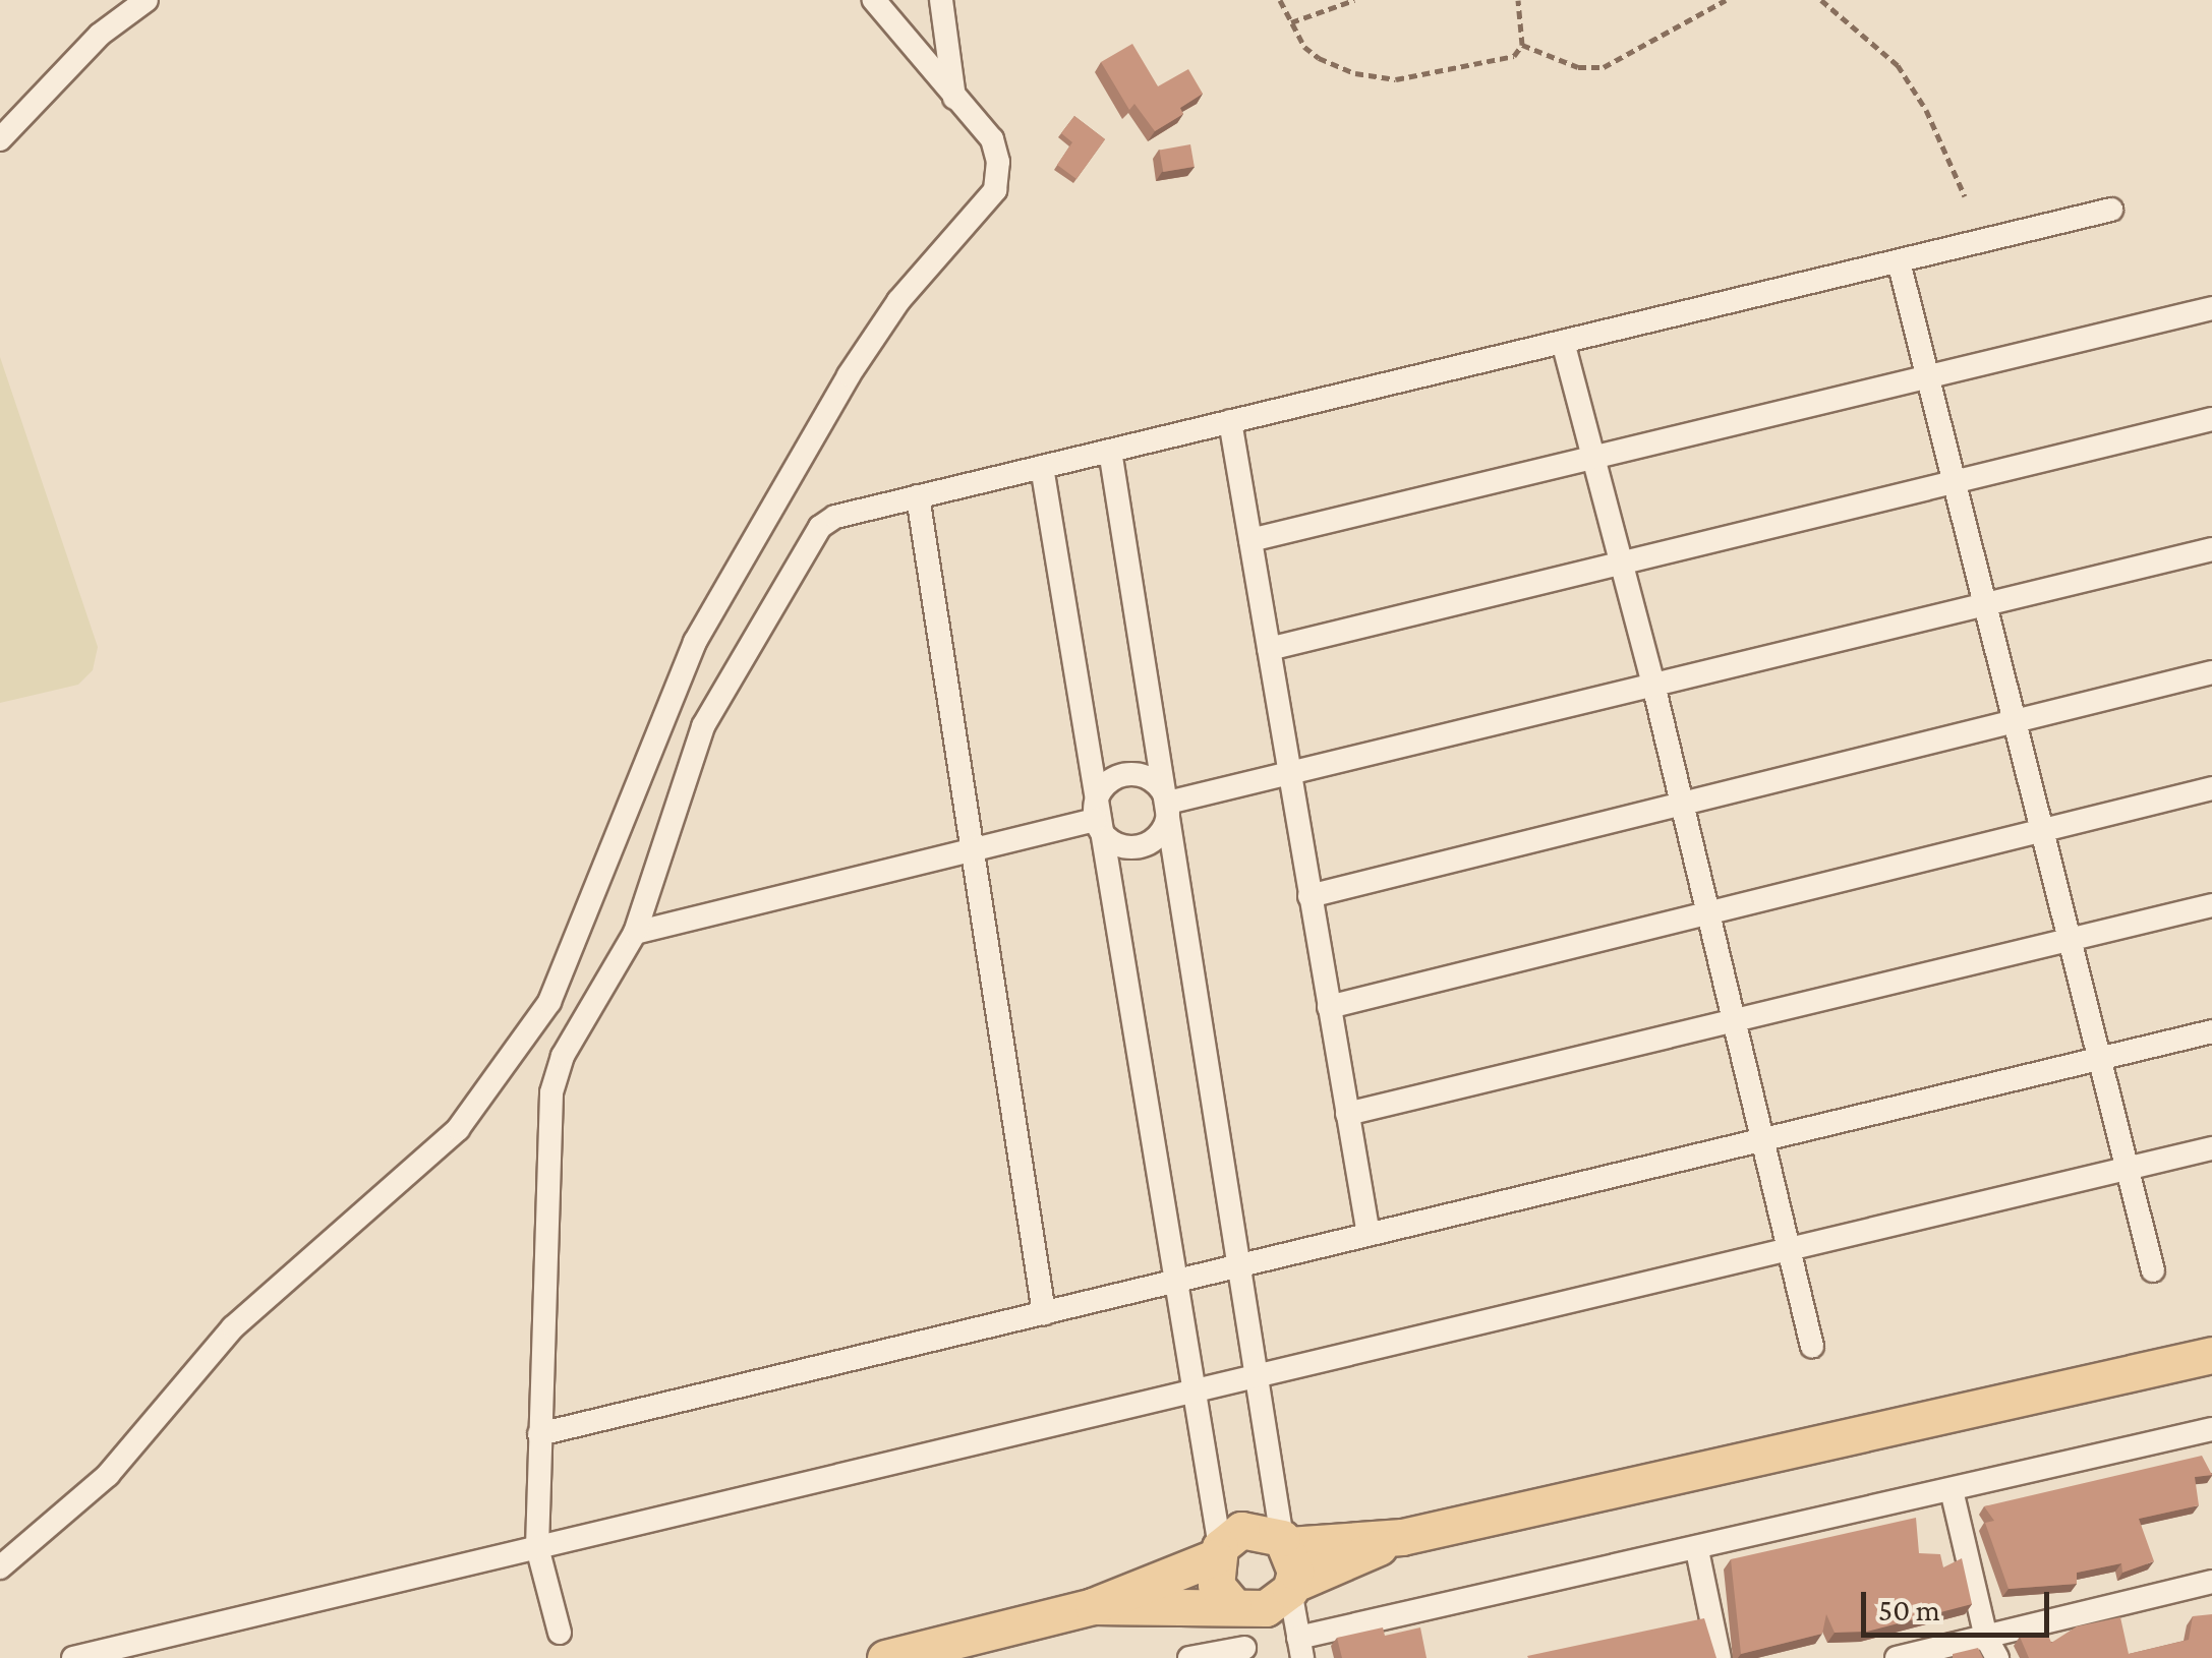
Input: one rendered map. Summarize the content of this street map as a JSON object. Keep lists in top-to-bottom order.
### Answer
{
  "scale_bar": "50 m"
}
